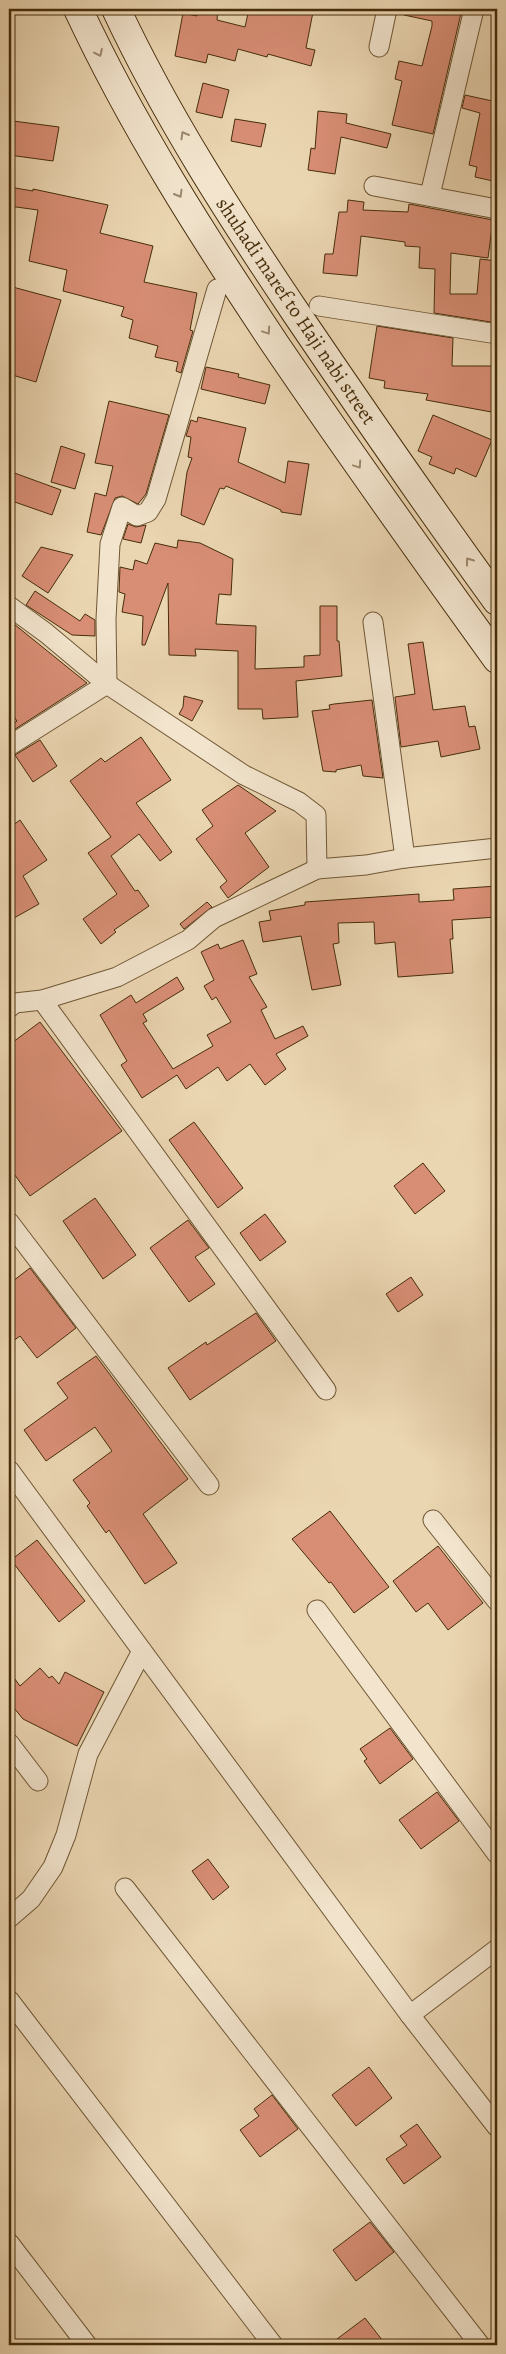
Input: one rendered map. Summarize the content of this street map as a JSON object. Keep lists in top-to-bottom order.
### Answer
{
  "streets": {
    "main road": ["shuhadi maref to Haji nabi street"]
  }
}
